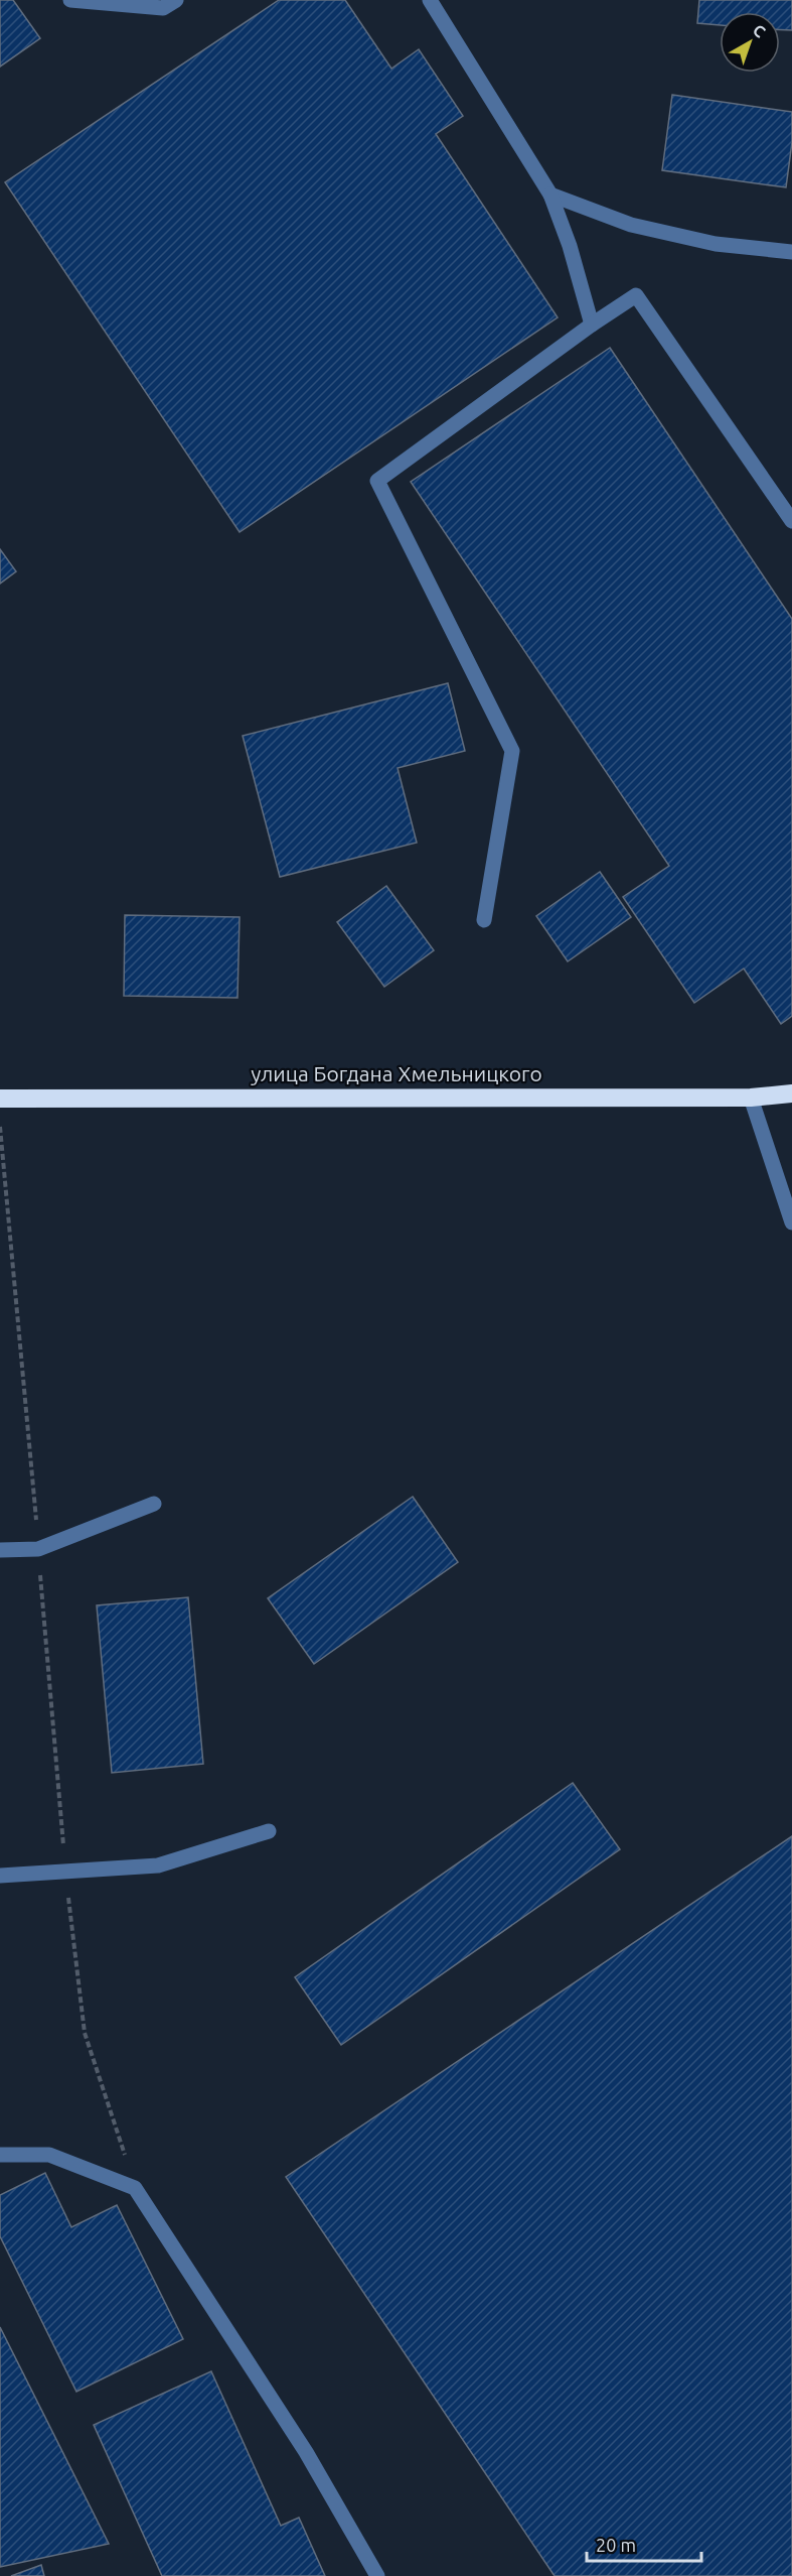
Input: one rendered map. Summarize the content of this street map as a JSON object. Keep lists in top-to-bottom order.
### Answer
{
  "streets": {
    "highway": ["улица Богдана Хмельницкого"]
  },
  "scale_bar": "20 m",
  "north": "top right"
}
